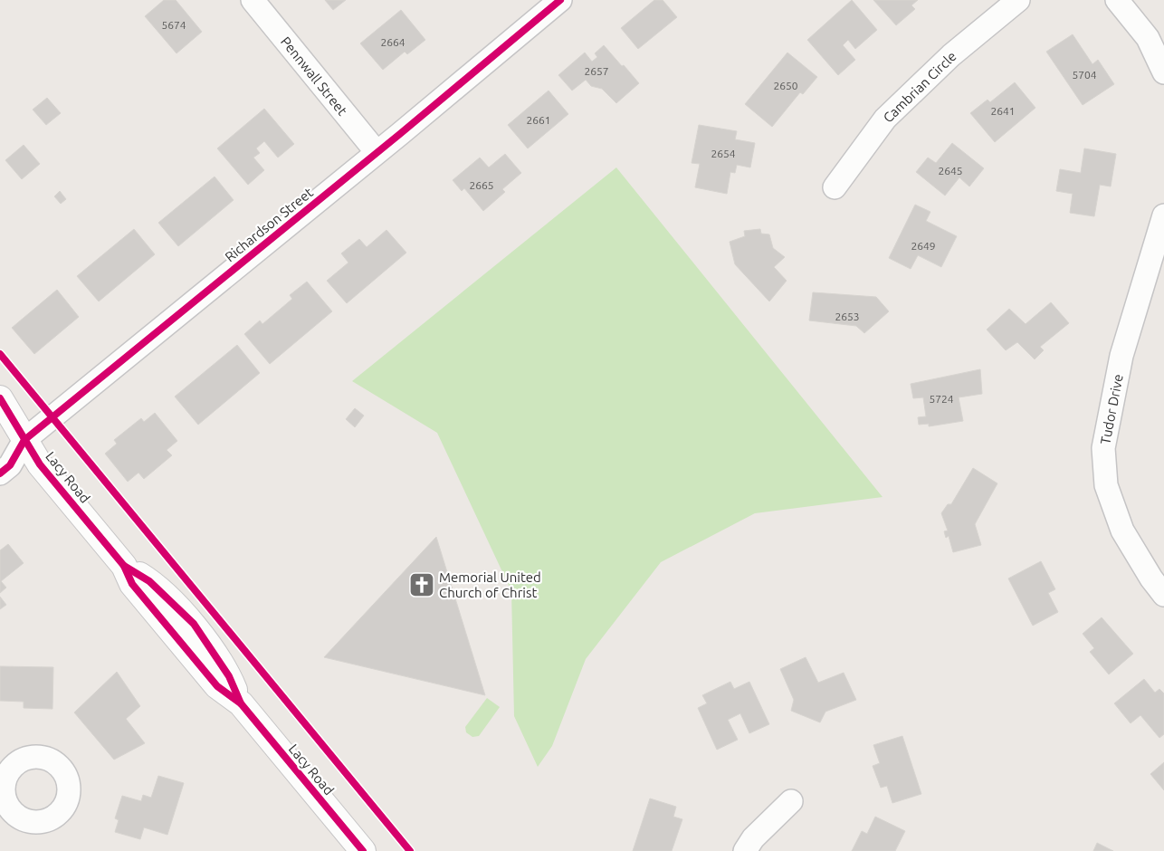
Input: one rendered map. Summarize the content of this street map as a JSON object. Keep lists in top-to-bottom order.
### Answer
{
  "streets": {
    "street": [
      "Pennwall Street",
      "Cambrian Circle",
      "Richardson Street",
      "Tudor Drive",
      "Lacy Road"
    ]
  },
  "crossings": [
    ["Pennwall Street", "Richardson Street"],
    ["Richardson Street", "Lacy Road"]
  ],
  "places": {
    "church": ["Memorial United Church of Christ"]
  },
  "house_numbers": [
    "5674",
    "2664",
    "2657",
    "5704",
    "2650",
    "2641",
    "2661",
    "2654",
    "2645",
    "2665",
    "2649",
    "2653",
    "5724"
  ]
}
